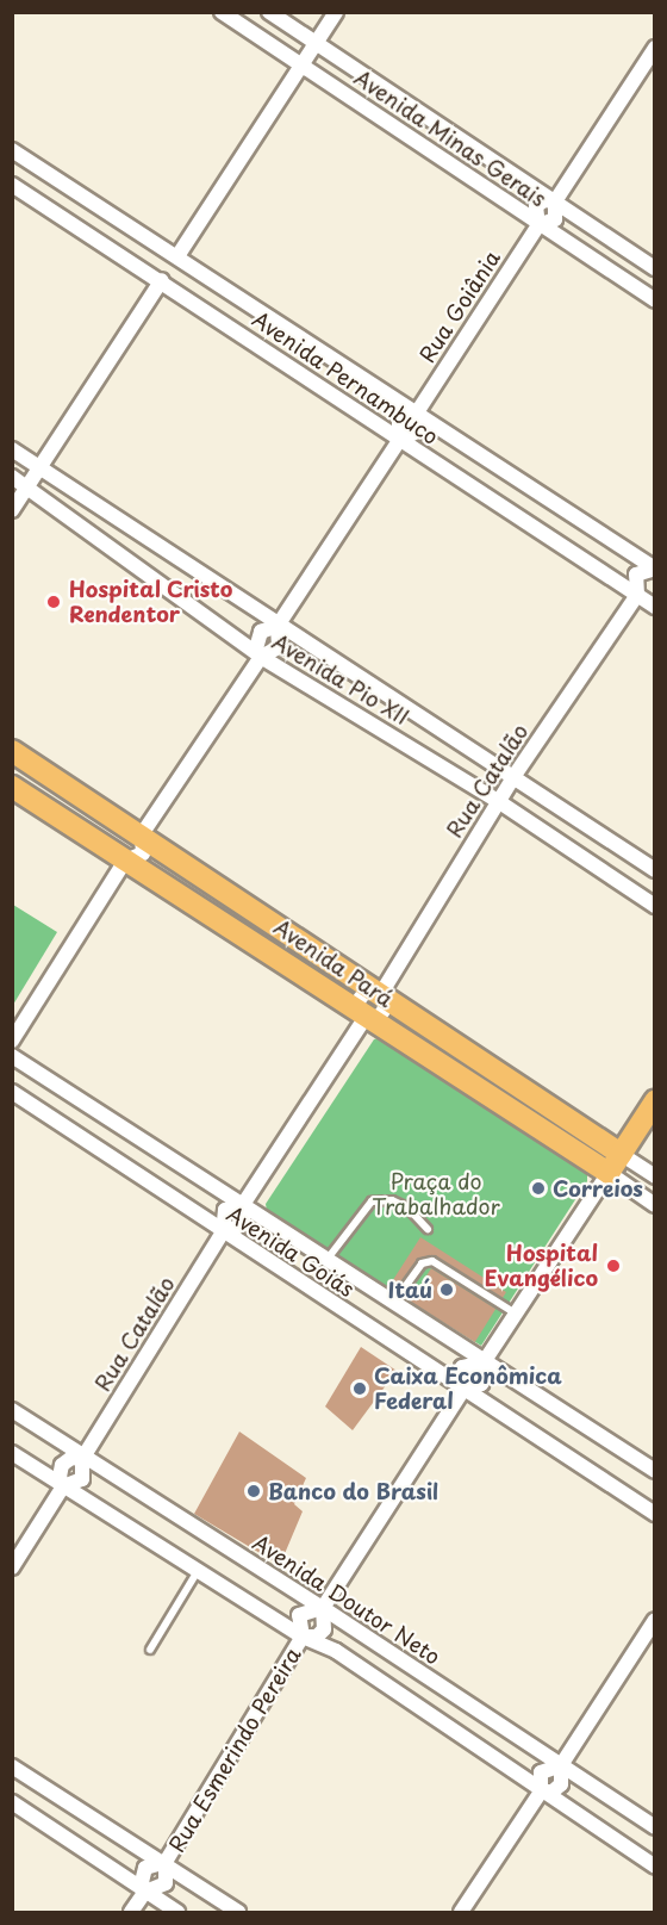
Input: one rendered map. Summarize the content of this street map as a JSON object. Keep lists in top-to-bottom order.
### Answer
{
  "streets": {
    "main road": ["Avenida Pará", "Rua Esmerindo Pereira"],
    "street": [
      "Avenida Minas Gerais",
      "Rua Goiânia",
      "Avenida Pernambuco",
      "Avenida Pio XII",
      "Rua Catalão",
      "Avenida Goiás",
      "Avenida Doutor Neto"
    ]
  },
  "crossings": [
    ["Avenida Minas Gerais", "Rua Goiânia"],
    ["Rua Goiânia", "Avenida Pernambuco"],
    ["Rua Goiânia", "Avenida Pio XII"],
    ["Rua Goiânia", "Avenida Pará"],
    ["Avenida Pernambuco", "Rua Catalão"],
    ["Avenida Pio XII", "Rua Catalão"],
    ["Rua Catalão", "Avenida Pará"],
    ["Rua Catalão", "Avenida Goiás"],
    ["Rua Catalão", "Avenida Doutor Neto"],
    ["Avenida Pará", "Rua Esmerindo Pereira"],
    ["Avenida Goiás", "Rua Esmerindo Pereira"],
    ["Avenida Doutor Neto", "Rua Esmerindo Pereira"]
  ],
  "parks": ["Praça do Trabalhador"],
  "places": [
    "Hospital Cristo Rendentor",
    "Correios",
    "Hospital Evangélico",
    "Itaú",
    "Caixa Econômica Federal",
    "Banco do Brasil"
  ]
}
